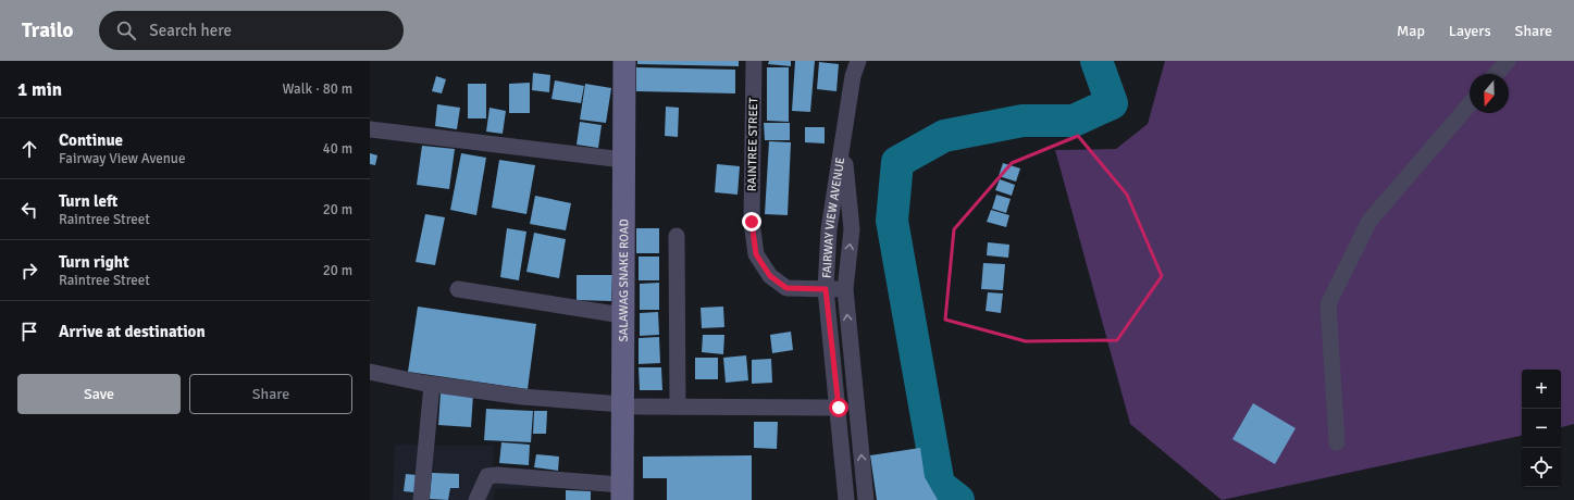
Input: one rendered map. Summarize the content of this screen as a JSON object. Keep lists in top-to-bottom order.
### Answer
{
  "streets": {
    "main road": ["SALAWAG SNAKE ROAD"],
    "street": ["RAINTREE STREET", "FAIRWAY VIEW AVENUE"]
  },
  "crossings": [
    ["RAINTREE STREET", "FAIRWAY VIEW AVENUE"]
  ],
  "north": "bottom",
  "page": {
    "header": "Trailo",
    "search": "Search here",
    "nav": ["Map", "Layers", "Share"],
    "heading": ["1 min", "Walk · 80 m"],
    "list": [
      ["Continue", "Fairway View Avenue", "40 m"],
      ["Turn left", "Raintree Street", "20 m"],
      ["Turn right", "Raintree Street", "20 m"],
      "Arrive at destination"
    ],
    "buttons": ["Save", "Share"],
    "map_buttons": ["+", "−"]
  }
}
